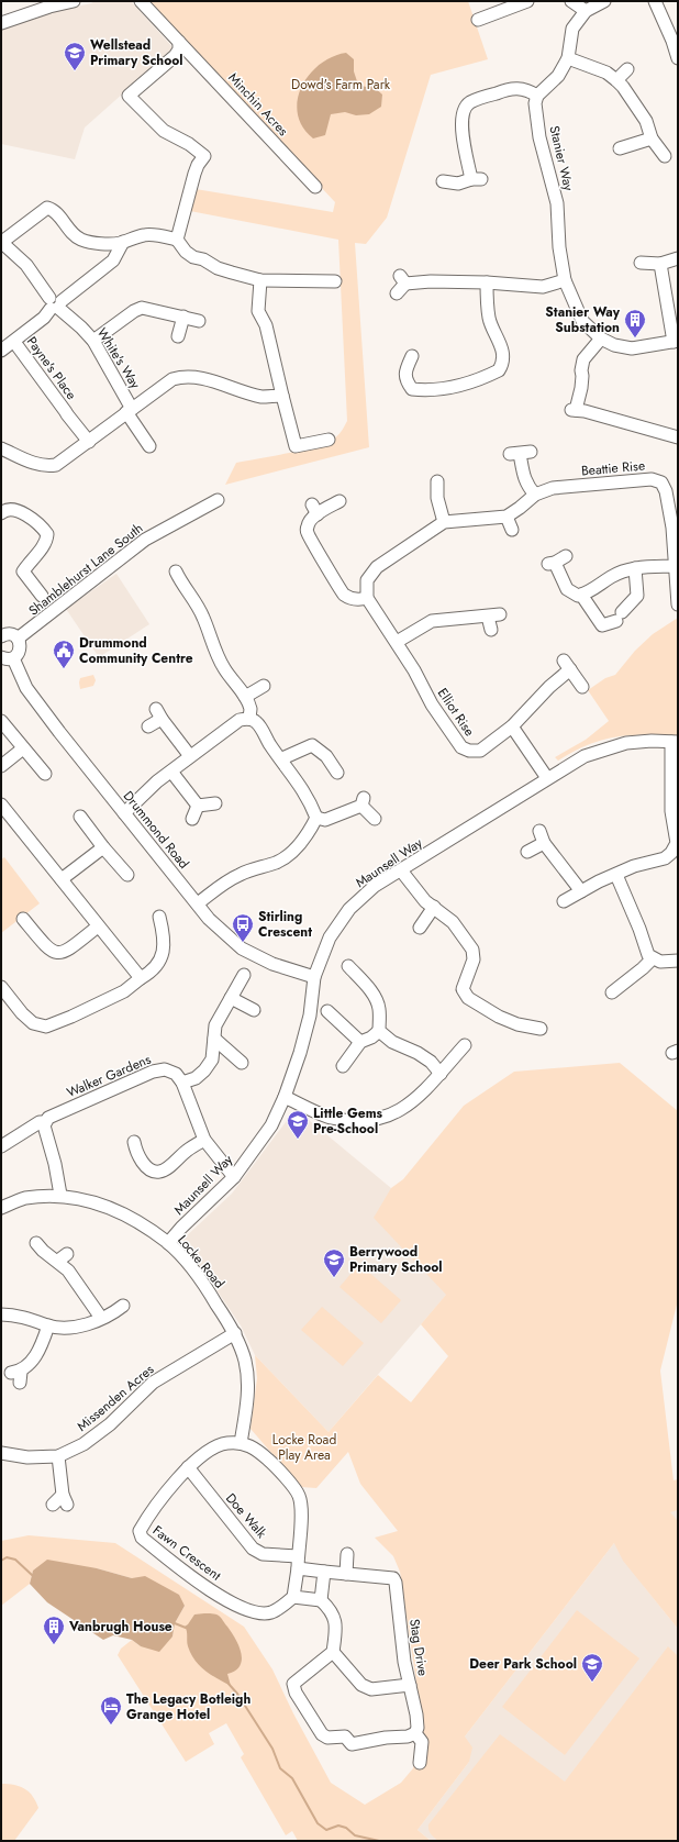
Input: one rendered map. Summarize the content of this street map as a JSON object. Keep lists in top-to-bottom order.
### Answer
{
  "streets": {
    "street": [
      "Minchin Acres",
      "Stanier Way",
      "White's Way",
      "Payne's Place",
      "Beattie Rise",
      "Shamblehurst Lane South",
      "Elliot Rise",
      "Drummond Road",
      "Maunsell Way",
      "Walker Gardens",
      "Locke Road",
      "Missenden Acres",
      "Doe Walk",
      "Fawn Crescent",
      "Stag Drive"
    ]
  },
  "crossings": [
    ["Drummond Road", "Maunsell Way"],
    ["Maunsell Way", "Locke Road"],
    ["Locke Road", "Missenden Acres"],
    ["Locke Road", "Fawn Crescent"],
    ["Doe Walk", "Fawn Crescent"],
    ["Doe Walk", "Stag Drive"]
  ],
  "parks": ["Dowd's Farm Park", "Locke Road Play Area"],
  "places": {
    "school or university": [
      "Wellstead Primary School",
      "Little Gems Pre-School",
      "Berrywood Primary School",
      "Deer Park School"
    ],
    "building": ["Stanier Way Substation", "Vanbrugh House"],
    "public building": ["Drummond Community Centre"],
    "bus stop": ["Stirling Crescent"],
    "hotel": ["The Legacy Botleigh Grange Hotel"]
  }
}
